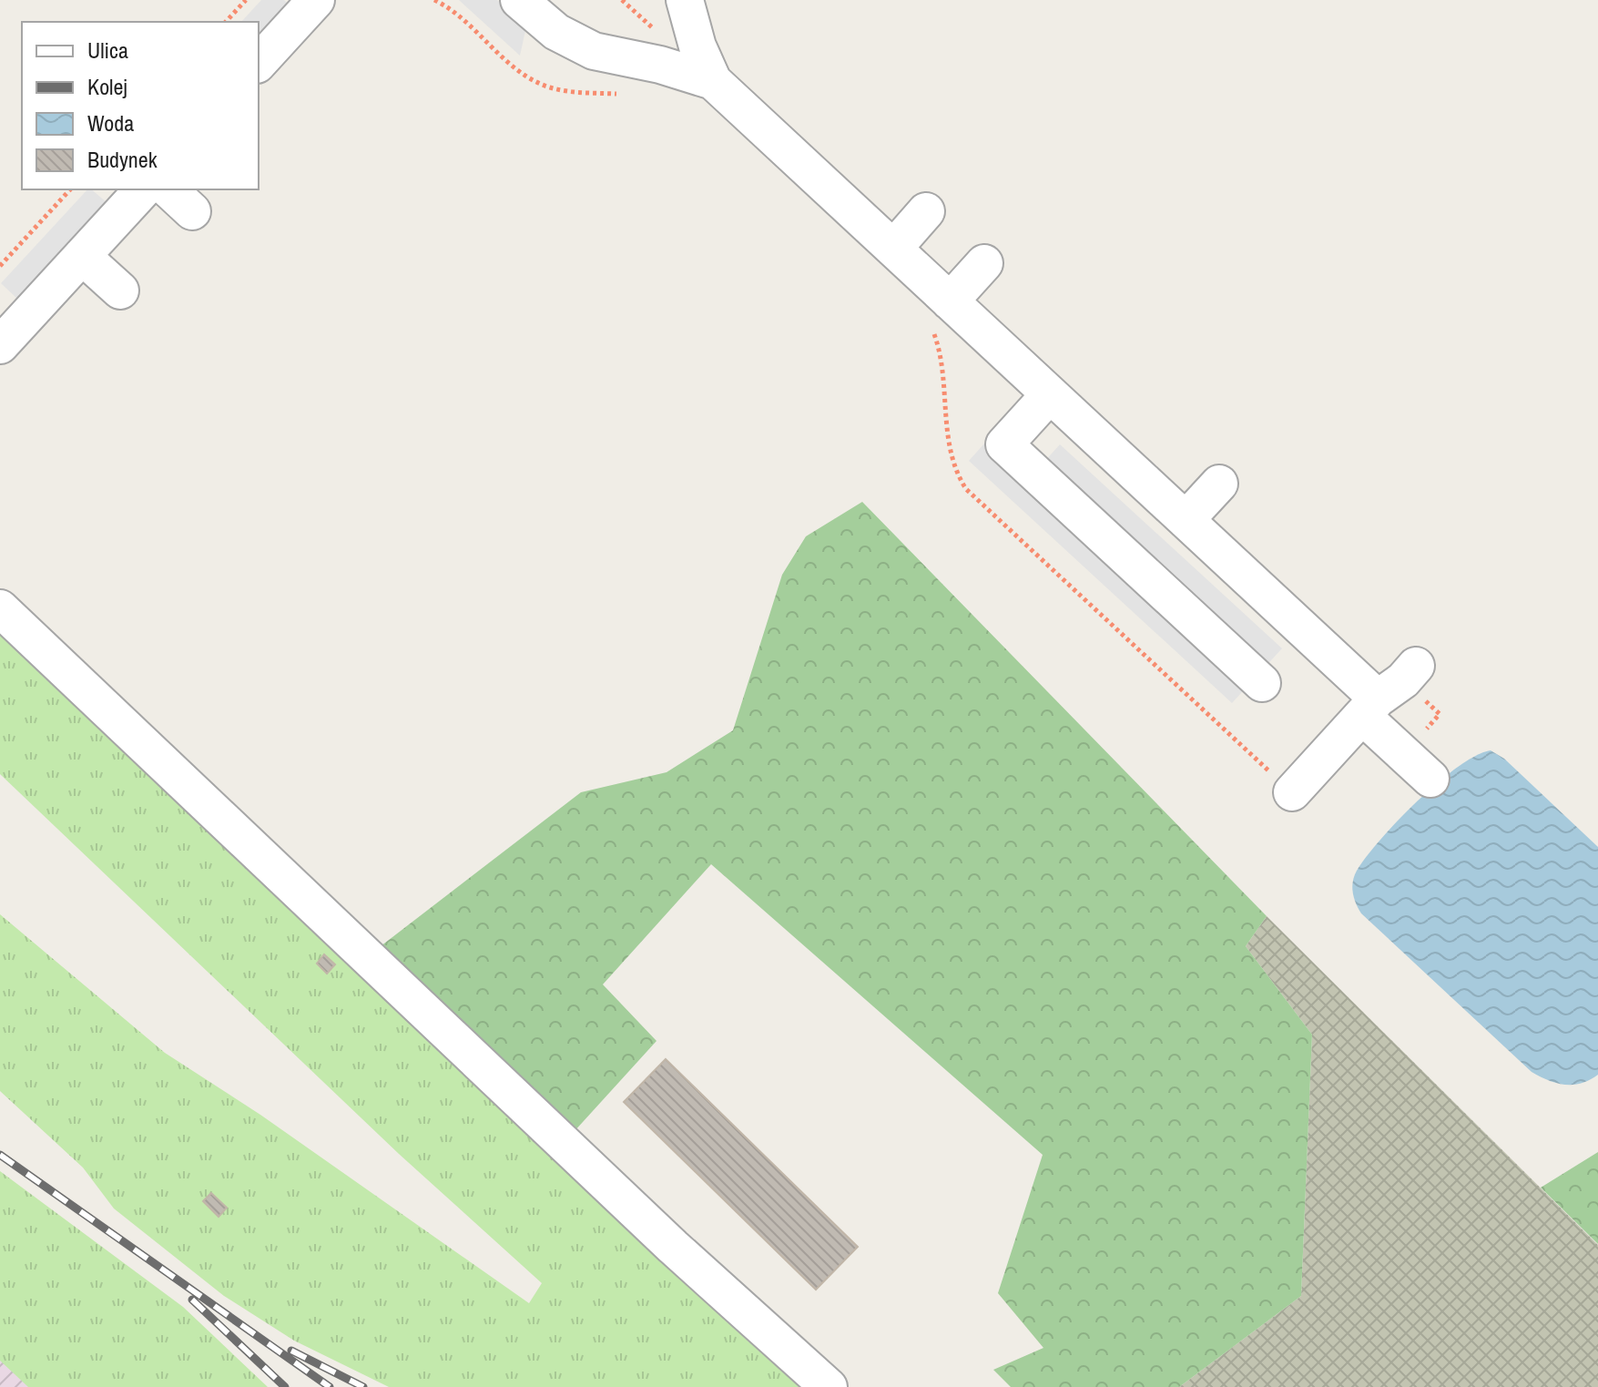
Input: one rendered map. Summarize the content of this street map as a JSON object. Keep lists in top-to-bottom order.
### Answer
{
  "legend": [
    "Ulica",
    "Kolej",
    "Woda",
    "Budynek"
  ]
}
